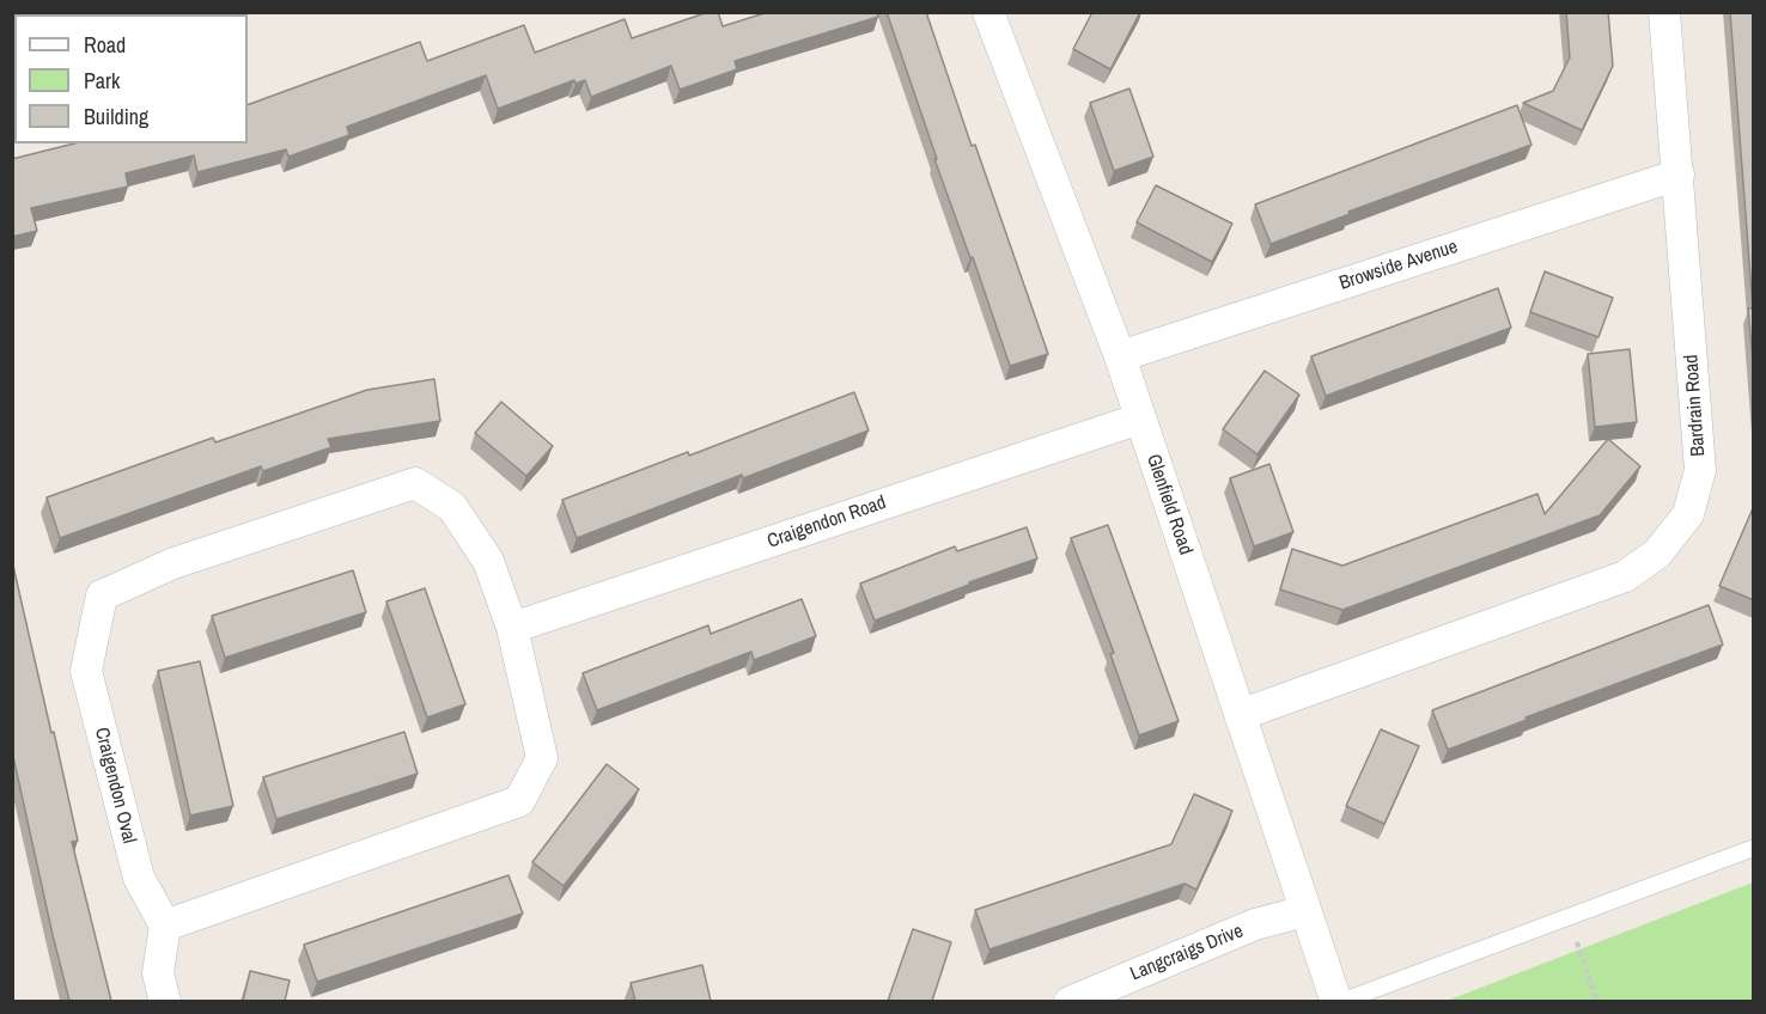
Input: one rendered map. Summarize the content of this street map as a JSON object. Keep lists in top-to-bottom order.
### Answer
{
  "streets": {
    "street": [
      "Browside Avenue",
      "Bardrain Road",
      "Glenfield Road",
      "Craigendon Road",
      "Craigendon Oval",
      "Langcraigs Drive"
    ]
  },
  "crossings": [
    ["Browside Avenue", "Bardrain Road"],
    ["Browside Avenue", "Glenfield Road"],
    ["Bardrain Road", "Glenfield Road"],
    ["Glenfield Road", "Craigendon Road"],
    ["Glenfield Road", "Langcraigs Drive"],
    ["Craigendon Road", "Craigendon Oval"]
  ],
  "legend": ["Road", "Park", "Building"]
}
